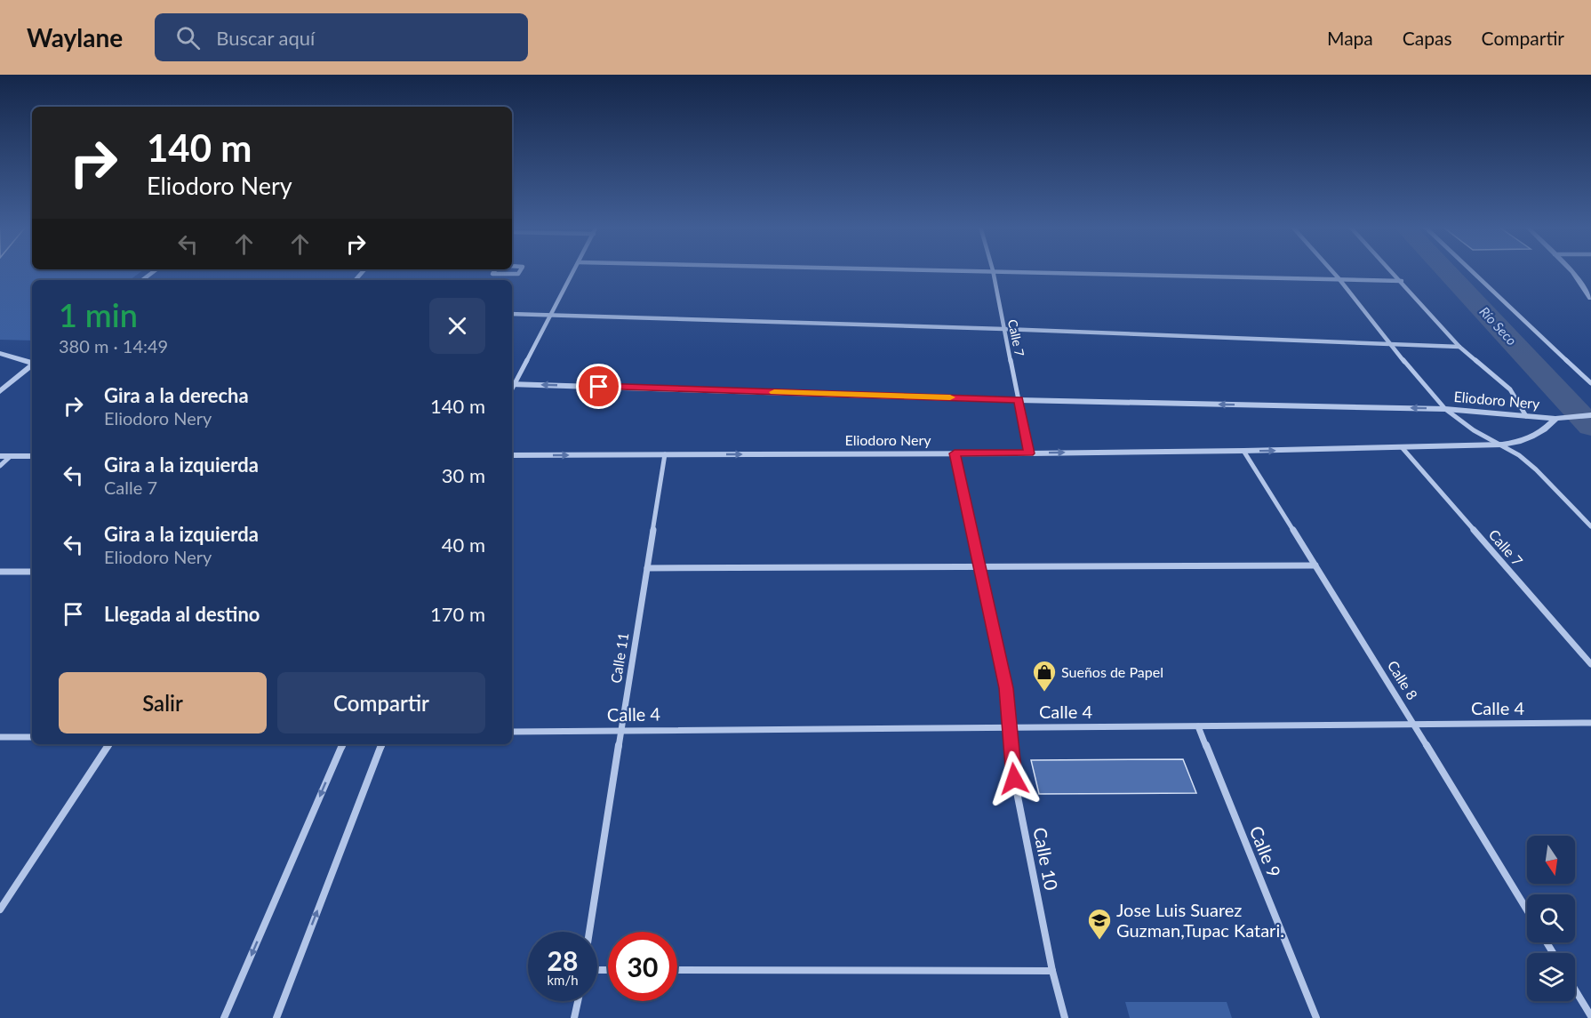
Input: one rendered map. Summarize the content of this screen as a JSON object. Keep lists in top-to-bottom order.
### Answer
{
  "streets": {
    "street": [
      "Calle 7",
      "Eliodoro Nery",
      "Calle 11",
      "Calle 8",
      "Calle 4",
      "Calle 9",
      "Calle 10"
    ]
  },
  "crossings": [
    ["Calle 7", "Eliodoro Nery"],
    ["Eliodoro Nery", "Calle 11"],
    ["Eliodoro Nery", "Calle 8"],
    ["Eliodoro Nery", "Calle 10"],
    ["Calle 11", "Calle 4"],
    ["Calle 8", "Calle 4"],
    ["Calle 4", "Calle 9"],
    ["Calle 4", "Calle 10"]
  ],
  "water": ["Río Seco"],
  "places": {
    "shop": ["Sueños de Papel"],
    "school or university": ["Jose Luis Suarez Guzman,Tupac Katari."]
  },
  "north": "bottom",
  "page": {
    "header": "Waylane",
    "search": "Buscar aquí",
    "nav": ["Mapa", "Capas", "Compartir"],
    "turn": ["140 m", "Eliodoro Nery"],
    "heading": ["1 min", "380 m · 14:49"],
    "list": [
      {
        "name": "Gira a la derecha",
        "note": "Eliodoro Nery",
        "value": "140 m"
      },
      {
        "name": "Gira a la izquierda",
        "note": "Calle 7",
        "value": "30 m"
      },
      {
        "name": "Gira a la izquierda",
        "note": "Eliodoro Nery",
        "value": "40 m"
      },
      {
        "name": "Llegada al destino",
        "value": "170 m"
      }
    ],
    "buttons": ["Salir", "Compartir"],
    "speed": "28 km/h",
    "limit": "30"
  }
}
